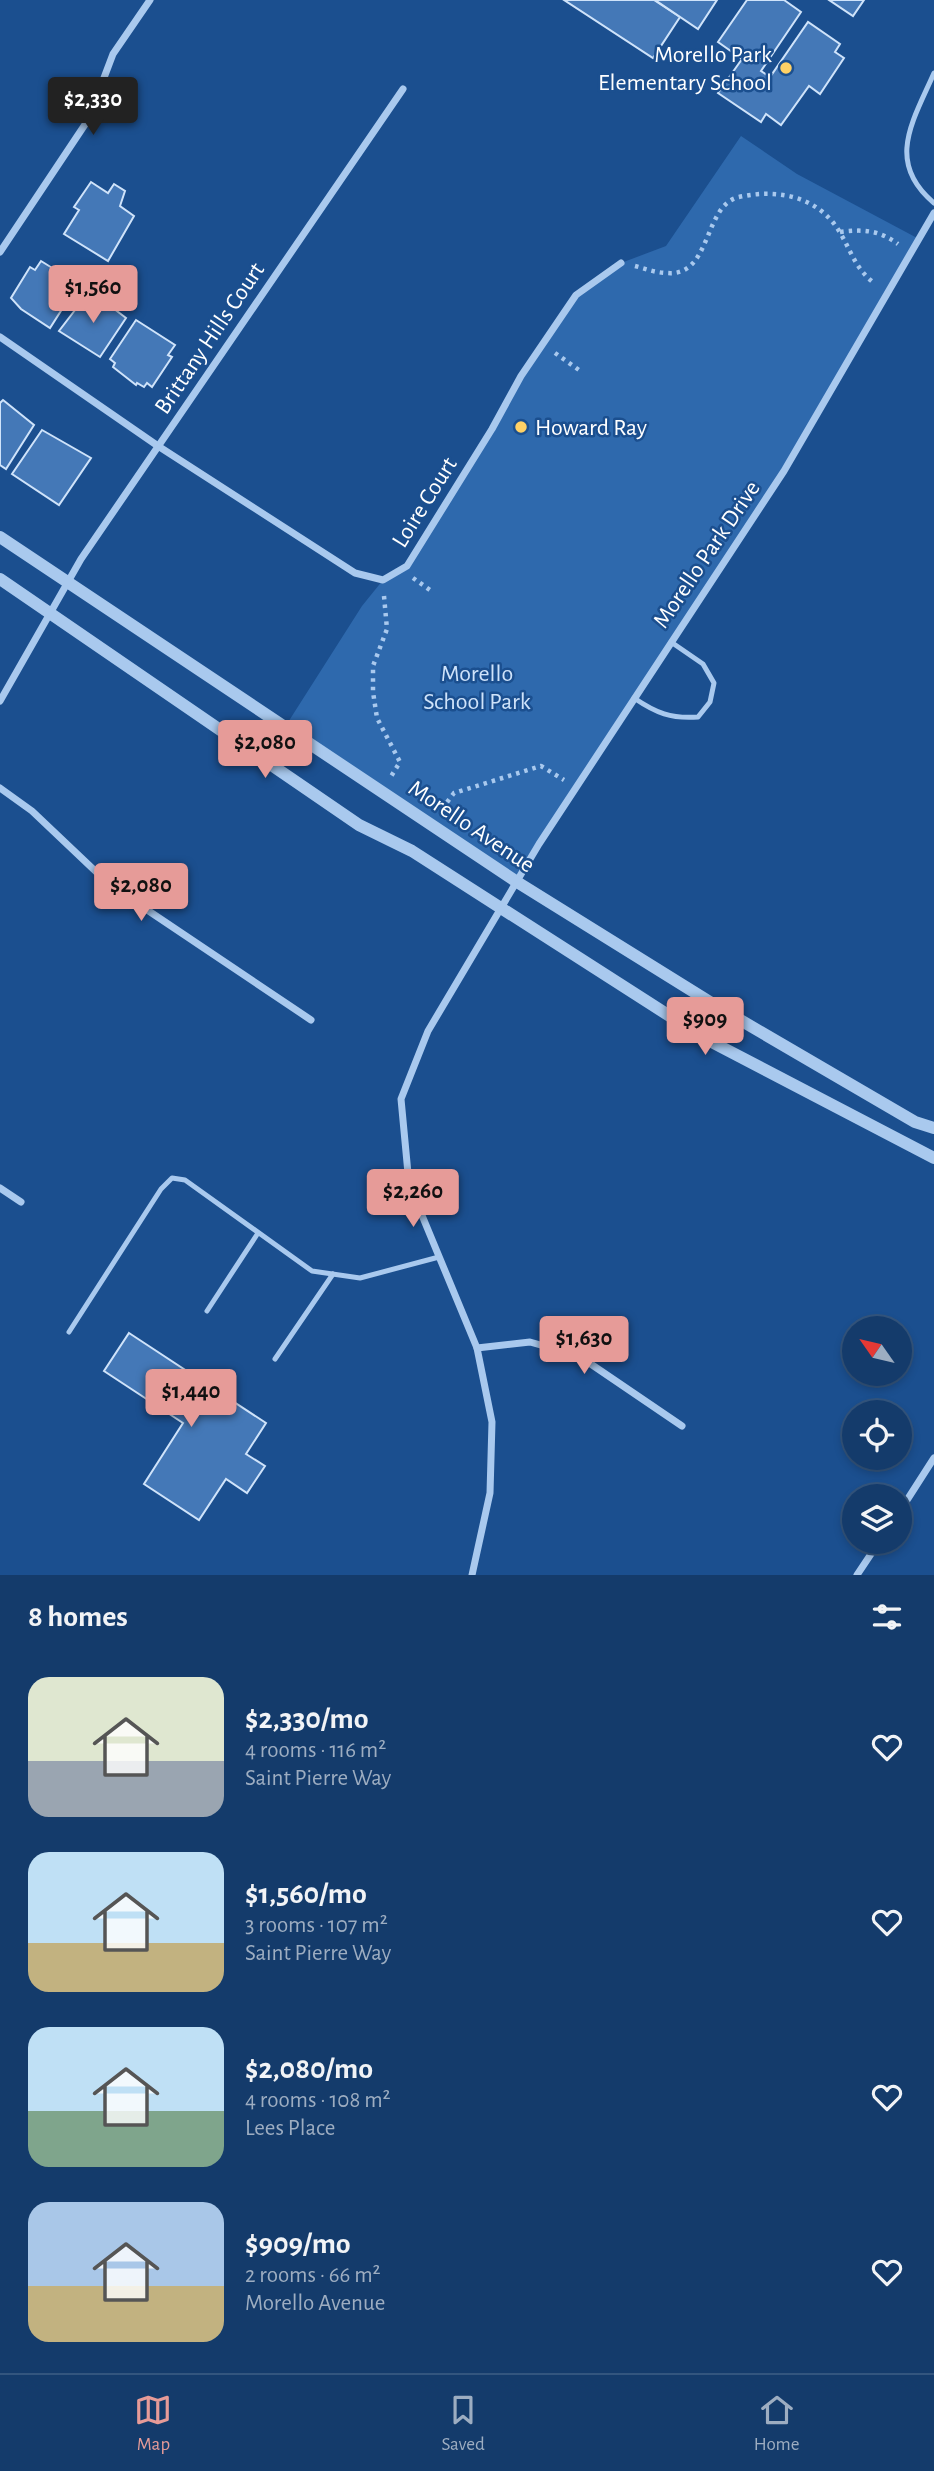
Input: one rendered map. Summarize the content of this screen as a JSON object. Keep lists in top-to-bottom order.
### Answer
{
  "streets": {
    "street": [
      "Brittany Hills Court",
      "Loire Court",
      "Morello Park Drive",
      "Morello Avenue"
    ]
  },
  "crossings": [
    ["Brittany Hills Court", "Morello Avenue"],
    ["Morello Park Drive", "Morello Avenue"]
  ],
  "parks": ["Morello School Park"],
  "places": ["Morello Park Elementary School", "Howard Ray"],
  "north": "top left",
  "page": {
    "price": [
      "$2,330",
      "$1,560",
      "$2,080",
      "$2,080",
      "$909",
      "$2,260",
      "$1,630",
      "$1,440"
    ],
    "heading": "8 homes",
    "list": [
      {
        "name": "$2,330/mo",
        "note": "4 rooms · 116 m² · Saint Pierre Way"
      },
      {
        "name": "$1,560/mo",
        "note": "3 rooms · 107 m² · Saint Pierre Way"
      },
      {
        "name": "$2,080/mo",
        "note": "4 rooms · 108 m² · Lees Place"
      },
      {
        "name": "$909/mo",
        "note": "2 rooms · 66 m² · Morello Avenue"
      }
    ],
    "tabs": ["Map", "Saved", "Home"]
  }
}
